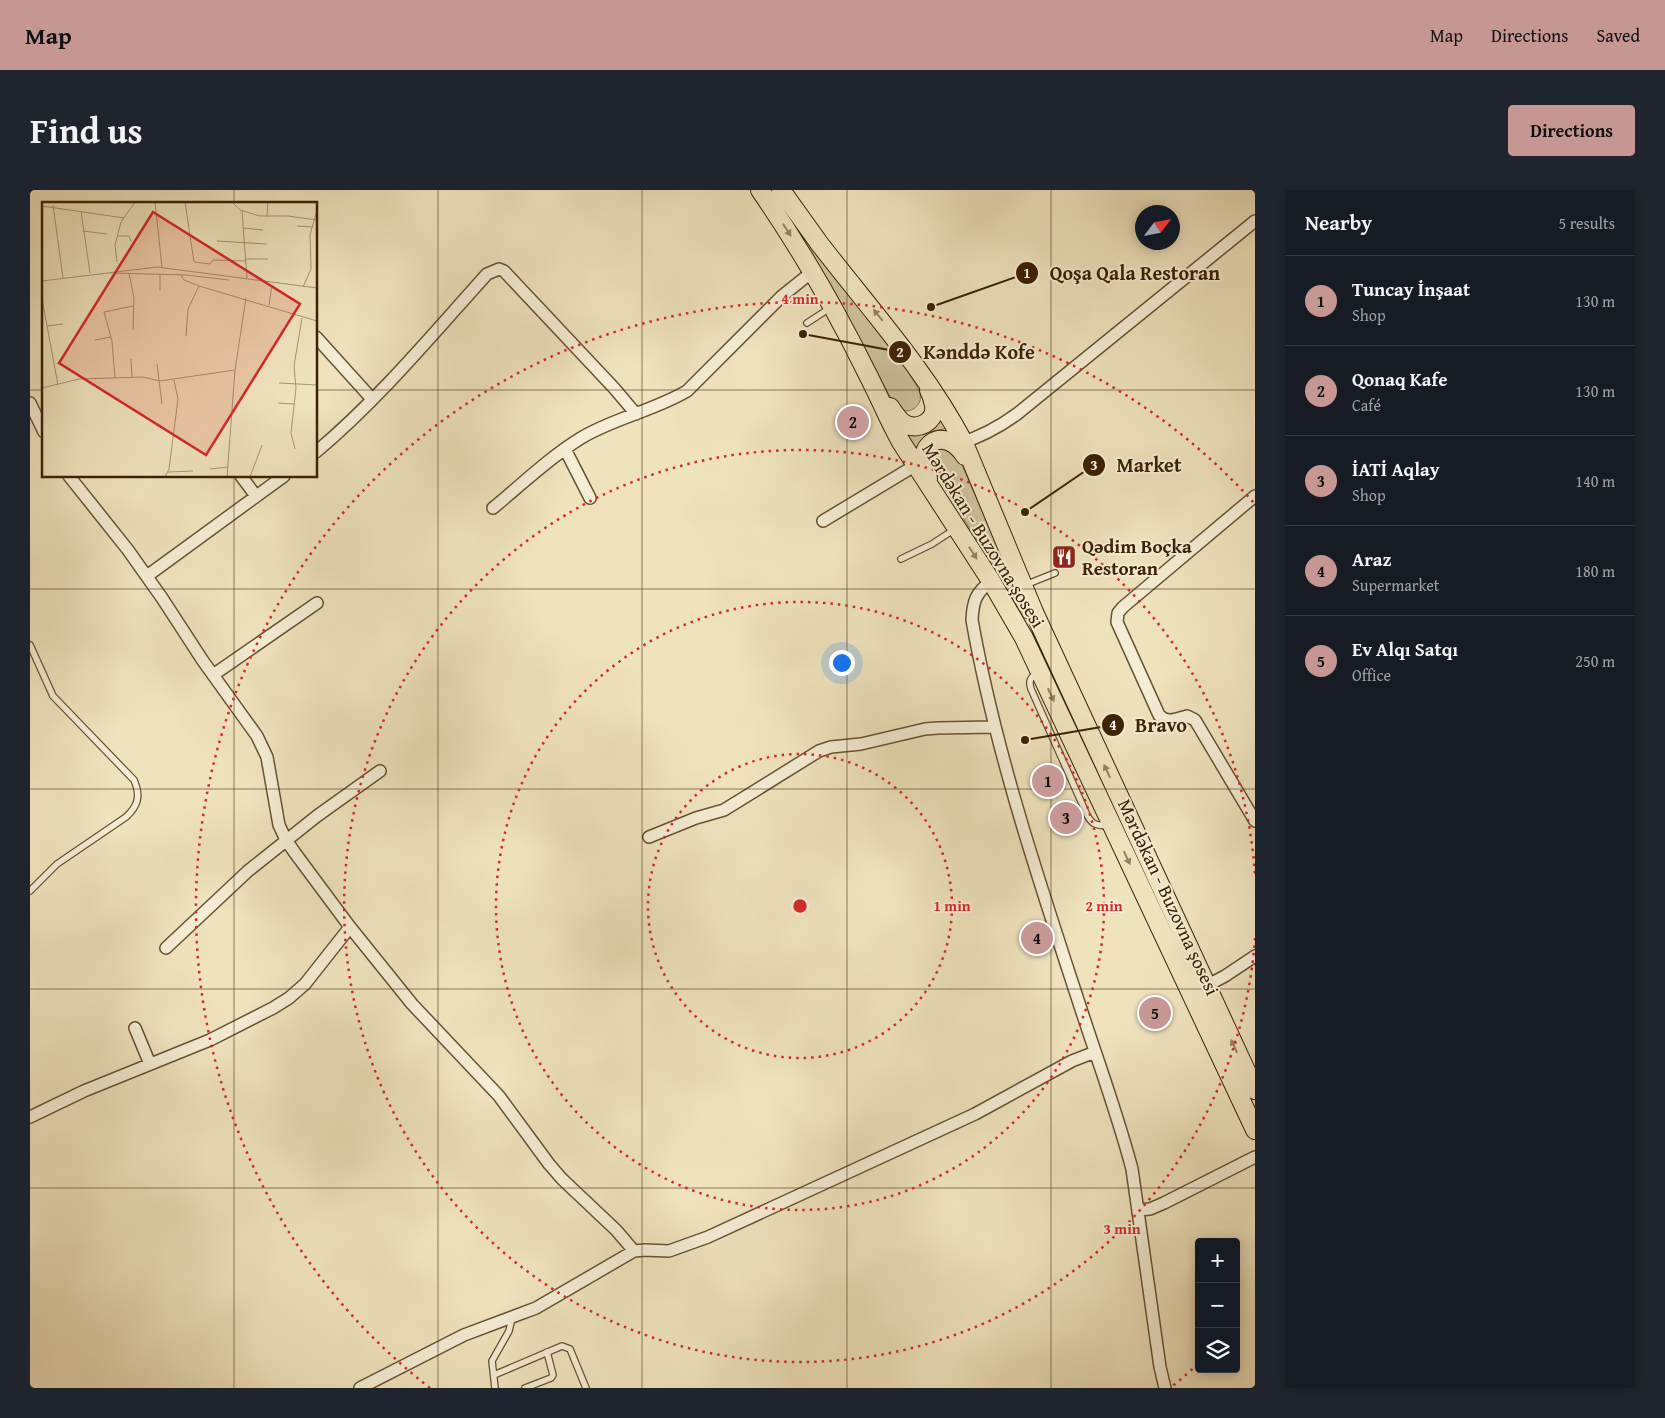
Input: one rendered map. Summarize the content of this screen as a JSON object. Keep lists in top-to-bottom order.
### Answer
{
  "streets": {
    "main road": ["Mərdəkan - Buzovna şosesi"]
  },
  "places": {
    "other": [
      "Qoşa Qala Restoran",
      "Kənddə Kofe",
      "Market",
      "Bravo"
    ],
    "restaurant": ["Qədim Boçka Restoran"]
  },
  "north": "top right",
  "page": {
    "header": "Map",
    "nav": ["Map", "Directions", "Saved"],
    "title": "Find us",
    "buttons": "Directions",
    "heading": ["Nearby", "5 results"],
    "list": [
      {
        "mark": "1",
        "name": "Tuncay İnşaat",
        "note": "Shop",
        "value": "130 m"
      },
      {
        "mark": "2",
        "name": "Qonaq Kafe",
        "note": "Café",
        "value": "130 m"
      },
      {
        "mark": "3",
        "name": "İATİ Aqlay",
        "note": "Shop",
        "value": "140 m"
      },
      {
        "mark": "4",
        "name": "Araz",
        "note": "Supermarket",
        "value": "180 m"
      },
      {
        "mark": "5",
        "name": "Ev Alqı Satqı",
        "note": "Office",
        "value": "250 m"
      }
    ],
    "pins": [
      "2",
      "1",
      "3",
      "4",
      "5"
    ],
    "map_buttons": ["+", "−"]
  },
  "rings": [
    "4 min",
    "1 min",
    "2 min",
    "3 min"
  ]
}
